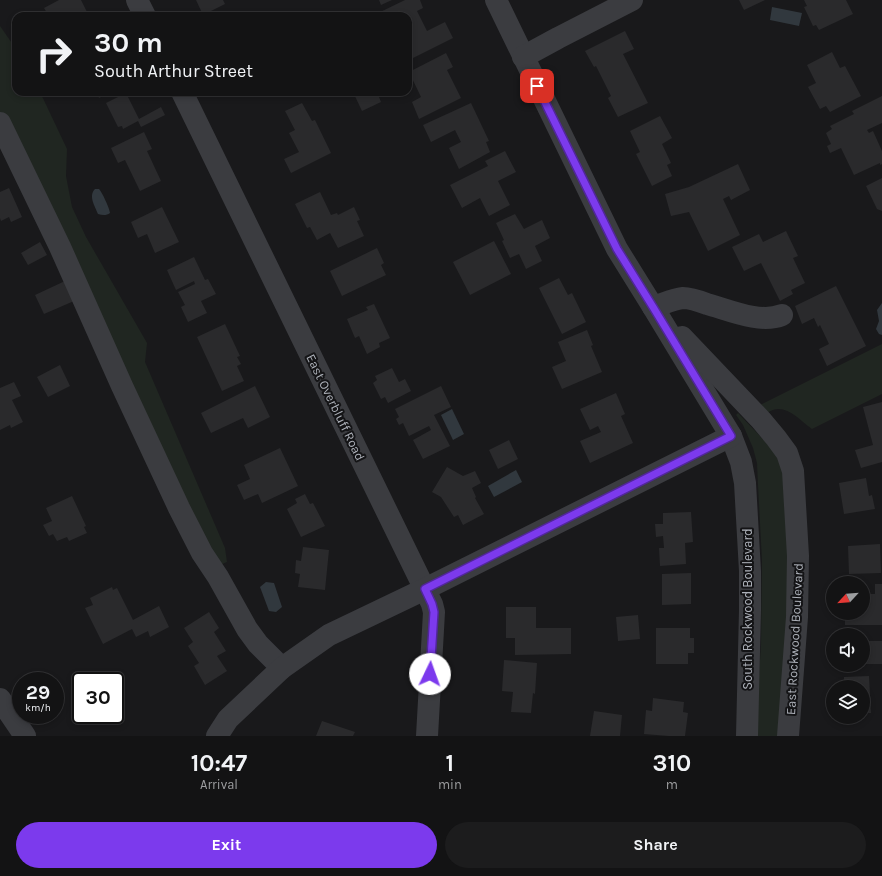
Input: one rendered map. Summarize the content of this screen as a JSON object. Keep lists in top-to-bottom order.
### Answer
{
  "streets": {
    "street": ["East Overbluff Road", "South Rockwood Boulevard", "East Rockwood Boulevard"]
  },
  "crossings": [
    ["South Rockwood Boulevard", "East Rockwood Boulevard"]
  ],
  "north": "bottom left",
  "page": {
    "turn": ["30 m", "South Arthur Street"],
    "speed": "29 km/h",
    "limit": "30",
    "eta": [
      "10:47",
      "Arrival",
      "1",
      "min",
      "310",
      "m"
    ],
    "buttons": ["Exit", "Share"]
  }
}
